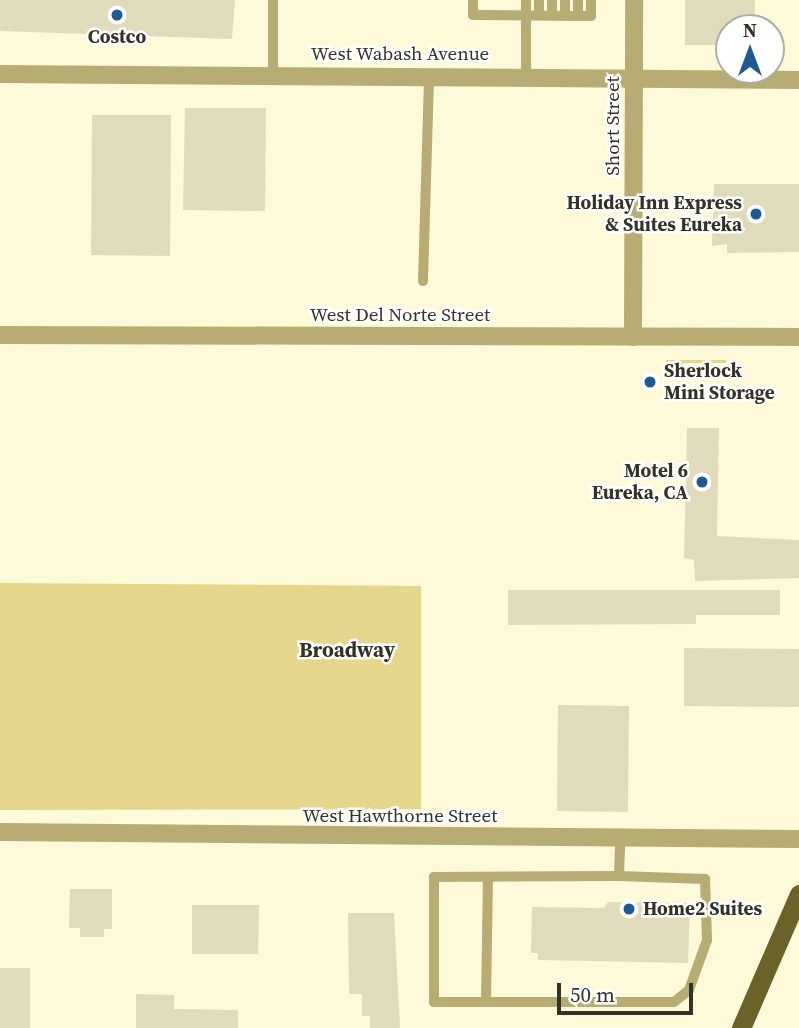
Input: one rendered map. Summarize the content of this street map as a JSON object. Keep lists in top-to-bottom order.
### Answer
{
  "streets": {
    "street": [
      "West Wabash Avenue",
      "Short Street",
      "West Del Norte Street",
      "West Hawthorne Street"
    ]
  },
  "crossings": [
    ["West Wabash Avenue", "Short Street"],
    ["Short Street", "West Del Norte Street"]
  ],
  "districts": ["Broadway"],
  "places": [
    "Costco",
    "Holiday Inn Express & Suites Eureka",
    "Sherlock Mini Storage",
    "Motel 6 Eureka, CA",
    "Home2 Suites"
  ],
  "scale_bar": "50 m",
  "north": "top"
}
